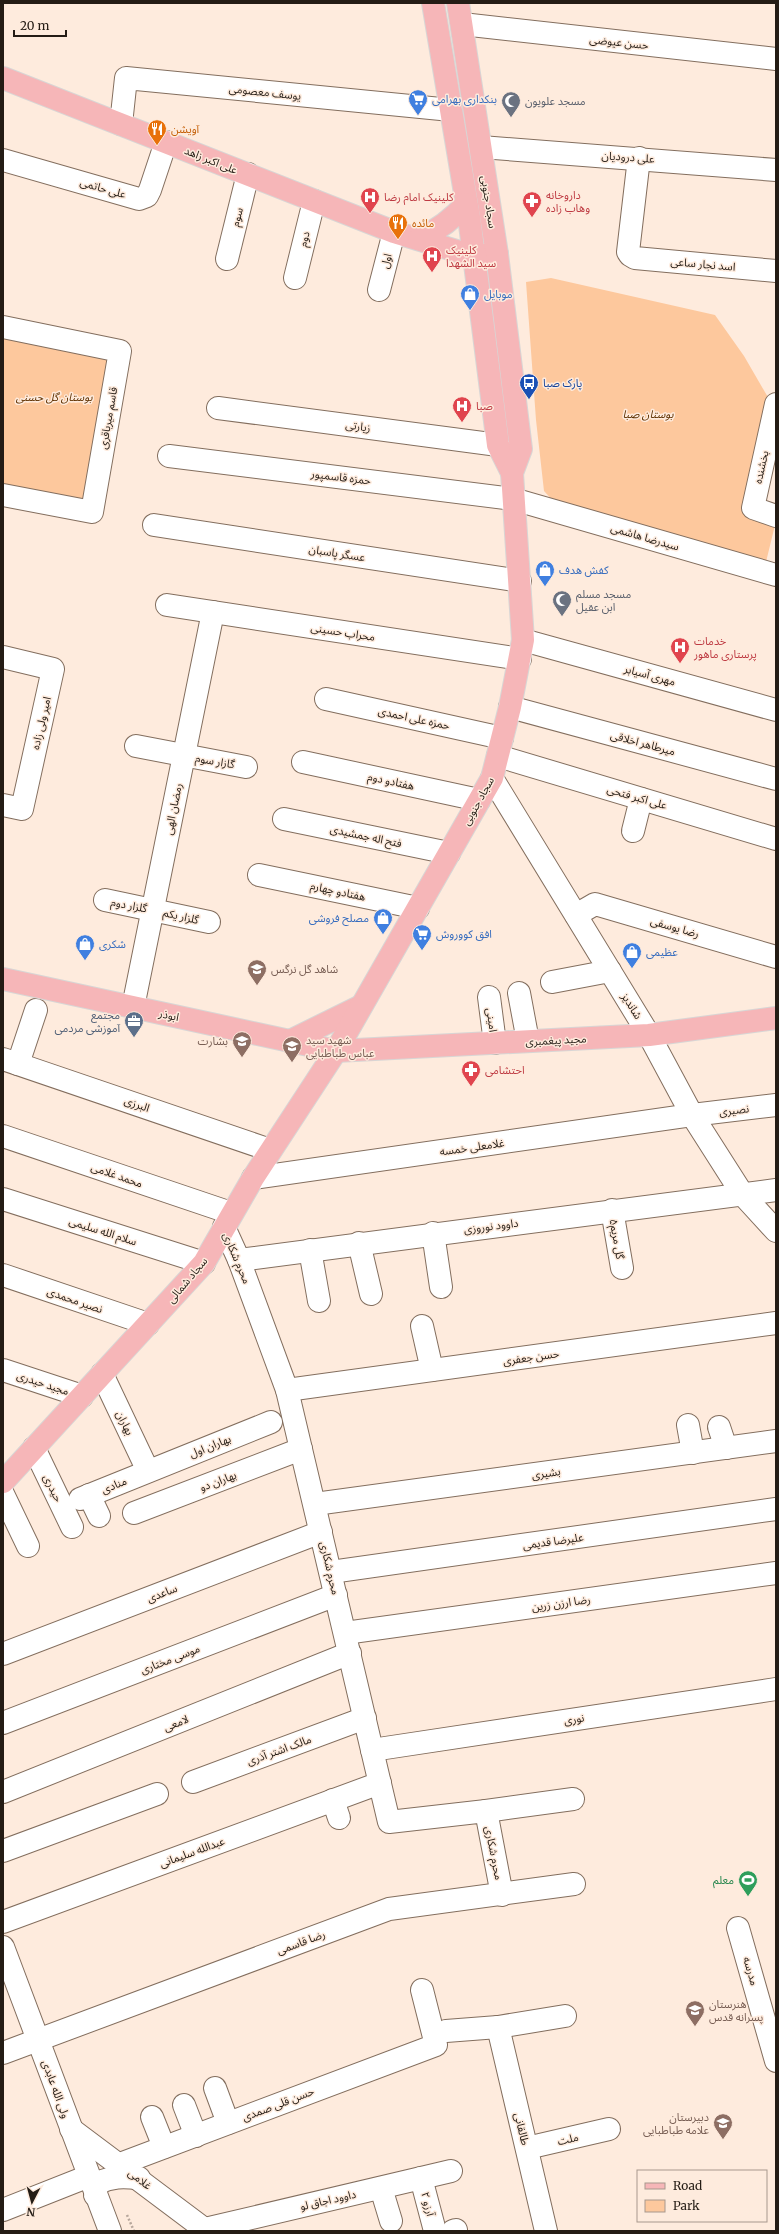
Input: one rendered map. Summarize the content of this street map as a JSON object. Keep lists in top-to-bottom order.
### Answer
{
  "streets": {
    "main road": [
      "علی اکبر زاهد",
      "سجاد جنوبی",
      "ابوذر",
      "مجید پیغمبری",
      "سجاد شمالی"
    ],
    "street": [
      "حسن عیوضی",
      "یوسف معصومی",
      "علی درودیان",
      "علی حاتمی",
      "سوم",
      "دوم",
      "اول",
      "اسد نجار ساعی",
      "قاسم میرباقری",
      "زیارتی",
      "بخشنده",
      "حمزه قاسمپور",
      "سیدرضا هاشمی",
      "عسگر پاسبان",
      "محراب حسینی",
      "مهری آسیابر",
      "حمزه علی احمدی",
      "امیر ولی زاده",
      "میرطاهر اخلاقی",
      "گازار سوم",
      "هفتادو دوم",
      "علی اکبر فتحی",
      "رمضان الهی",
      "فتح اله جمشیدی",
      "هفتادو چهارم",
      "گلزار دوم",
      "گلزار یکم",
      "رضا یوسفی",
      "شاندیز",
      "امینی",
      "البرزی",
      "نصیری",
      "غلامعلی خمسه",
      "محمد غلامی",
      "داوود نوروزی",
      "سلام الله سلیمی",
      "گل مریم۵",
      "محرم شکاری",
      "نصیر محمدی",
      "حسن جعفری",
      "مجید حیدری",
      "بهاران",
      "بهاران اول",
      "بشیری",
      "بهاران دو",
      "منادی",
      "حیدری",
      "علیرضا قدیمی",
      "ساعدی",
      "رضا ارزن زرین",
      "موسی مختاری",
      "نوری",
      "لامعی",
      "مالک اشتر آذری",
      "عبدالله سلیمانی",
      "رضا قاسمی",
      "مدرسه",
      "ولی الله عابدی",
      "حسن قلی صمدی",
      "طالقانی",
      "ملت",
      "غلامی",
      "داوود اجاق لو",
      "آرزو ۲"
    ]
  },
  "crossings": [
    ["حسن عیوضی", "سجاد جنوبی"],
    ["یوسف معصومی", "علی اکبر زاهد"],
    ["یوسف معصومی", "سجاد جنوبی"],
    ["علی درودیان", "سجاد جنوبی"],
    ["علی درودیان", "اسد نجار ساعی"],
    ["علی اکبر زاهد", "علی حاتمی"],
    ["علی اکبر زاهد", "سجاد جنوبی"],
    ["علی اکبر زاهد", "سوم"],
    ["علی اکبر زاهد", "دوم"],
    ["علی اکبر زاهد", "اول"],
    ["سجاد جنوبی", "زیارتی"],
    ["سجاد جنوبی", "حمزه قاسمپور"],
    ["سجاد جنوبی", "سیدرضا هاشمی"],
    ["سجاد جنوبی", "عسگر پاسبان"],
    ["سجاد جنوبی", "محراب حسینی"],
    ["سجاد جنوبی", "مهری آسیابر"],
    ["سجاد جنوبی", "حمزه علی احمدی"],
    ["سجاد جنوبی", "میرطاهر اخلاقی"],
    ["سجاد جنوبی", "هفتادو دوم"],
    ["سجاد جنوبی", "علی اکبر فتحی"],
    ["سجاد جنوبی", "فتح اله جمشیدی"],
    ["سجاد جنوبی", "هفتادو چهارم"],
    ["سجاد جنوبی", "شاندیز"],
    ["سجاد جنوبی", "ابوذر"],
    ["سجاد جنوبی", "مجید پیغمبری"],
    ["سجاد جنوبی", "سجاد شمالی"],
    ["حمزه قاسمپور", "سیدرضا هاشمی"],
    ["محراب حسینی", "مهری آسیابر"],
    ["محراب حسینی", "رمضان الهی"],
    ["حمزه علی احمدی", "علی اکبر فتحی"],
    ["گازار سوم", "رمضان الهی"],
    ["رمضان الهی", "گلزار دوم"],
    ["رمضان الهی", "گلزار یکم"],
    ["رمضان الهی", "ابوذر"],
    ["گلزار دوم", "گلزار یکم"],
    ["رضا یوسفی", "شاندیز"],
    ["شاندیز", "مجید پیغمبری"],
    ["شاندیز", "نصیری"],
    ["شاندیز", "غلامعلی خمسه"],
    ["شاندیز", "داوود نوروزی"],
    ["ابوذر", "مجید پیغمبری"],
    ["ابوذر", "سجاد شمالی"],
    ["امینی", "مجید پیغمبری"],
    ["مجید پیغمبری", "سجاد شمالی"],
    ["البرزی", "سجاد شمالی"],
    ["نصیری", "غلامعلی خمسه"],
    ["غلامعلی خمسه", "سجاد شمالی"],
    ["محمد غلامی", "محرم شکاری"],
    ["محمد غلامی", "سجاد شمالی"],
    ["داوود نوروزی", "گل مریم۵"],
    ["داوود نوروزی", "محرم شکاری"],
    ["سلام الله سلیمی", "سجاد شمالی"],
    ["محرم شکاری", "سجاد شمالی"],
    ["محرم شکاری", "حسن جعفری"],
    ["محرم شکاری", "بشیری"],
    ["محرم شکاری", "بهاران دو"],
    ["محرم شکاری", "علیرضا قدیمی"],
    ["محرم شکاری", "ساعدی"],
    ["محرم شکاری", "رضا ارزن زرین"],
    ["محرم شکاری", "موسی مختاری"],
    ["محرم شکاری", "نوری"],
    ["محرم شکاری", "لامعی"],
    ["محرم شکاری", "مالک اشتر آذری"],
    ["محرم شکاری", "عبدالله سلیمانی"],
    ["محرم شکاری", "رضا قاسمی"],
    ["سجاد شمالی", "نصیر محمدی"],
    ["سجاد شمالی", "مجید حیدری"],
    ["سجاد شمالی", "بهاران"],
    ["سجاد شمالی", "حیدری"],
    ["بهاران", "بهاران اول"],
    ["بهاران", "منادی"],
    ["بهاران اول", "منادی"],
    ["رضا ارزن زرین", "لامعی"],
    ["رضا قاسمی", "ولی الله عابدی"],
    ["ولی الله عابدی", "غلامی"],
    ["حسن قلی صمدی", "غلامی"],
    ["طالقانی", "ملت"],
    ["غلامی", "داوود اجاق لو"],
    ["داوود اجاق لو", "آرزو ۲"]
  ],
  "parks": ["بوستان گل حسنی", "بوستان صبا"],
  "places": {
    "supermarket": ["بنکداری بهرامی", "افق کووروش"],
    "mosque": ["مسجد علویون", "مسجد مسلم ابن عقیل"],
    "restaurant": ["آویشن", "مائده"],
    "hospital": [
      "کلینیک امام رضا",
      "کلینیک سید الشهدا",
      "صبا",
      "خدمات پرستاری ماهور"
    ],
    "pharmacy": ["داروخانه وهاب زاده", "احتشامی"],
    "shop": [
      "موبایل",
      "کفش هدف",
      "مصلح فروشی",
      "شکری",
      "عظیمی"
    ],
    "bus stop": ["پارک صبا"],
    "school or university": [
      "شاهد گل نرگس",
      "بشارت",
      "شهید سید عباس طباطبایی",
      "هنرستان پسرانه قدس",
      "دبیرستان علامه طباطبایی"
    ],
    "office": ["مجتمع آموزشی مردمی"],
    "sports": ["معلم"]
  },
  "legend": ["Road", "Park"],
  "scale_bar": "20 m",
  "north": "bottom"
}
